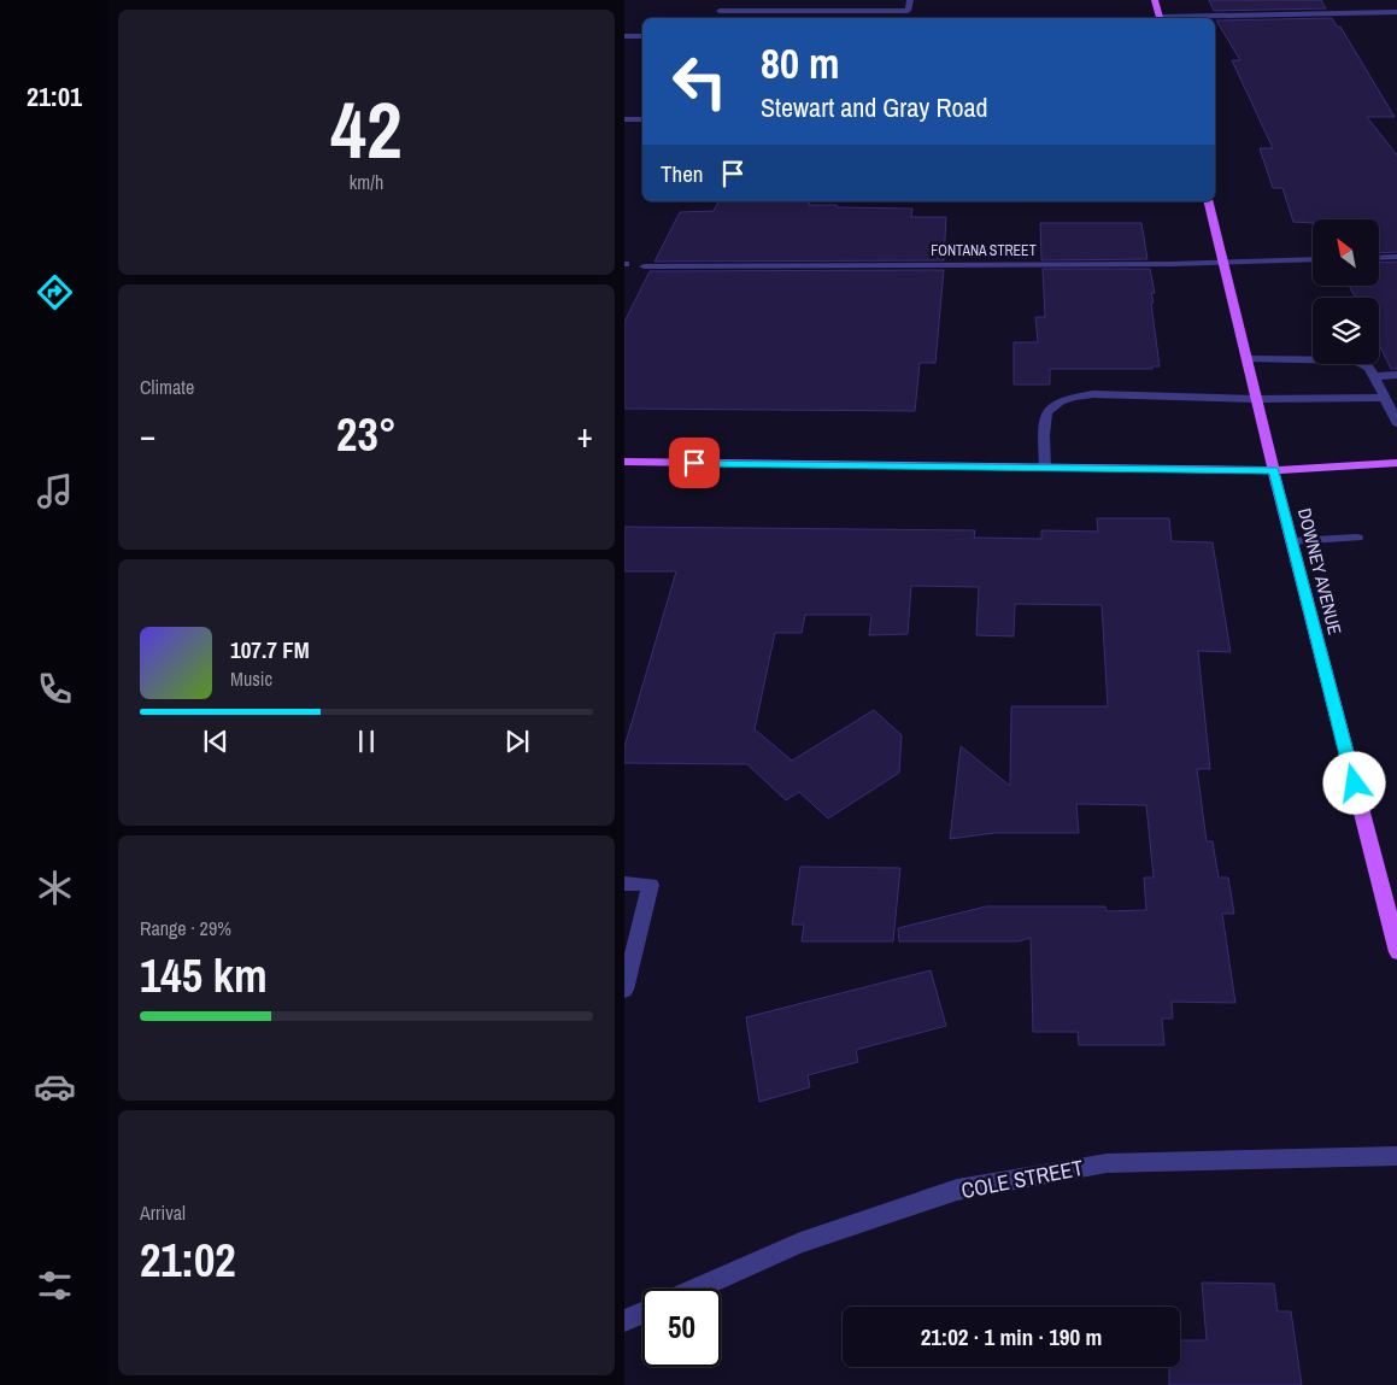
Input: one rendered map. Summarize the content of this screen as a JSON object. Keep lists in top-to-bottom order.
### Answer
{
  "streets": {
    "main road": ["DOWNEY AVENUE"],
    "street": ["FONTANA STREET", "COLE STREET"]
  },
  "crossings": [
    ["FONTANA STREET", "DOWNEY AVENUE"]
  ],
  "north": "top left",
  "page": {
    "tabs": "21:01",
    "tile": [
      ["42", "km/h"],
      "Climate",
      ["Range · 29%", "145 km"],
      ["Arrival", "21:02"]
    ],
    "turn": ["80 m", "Stewart and Gray Road"],
    "then": "Then",
    "heat": ["−", "23°", "+"],
    "song": ["107.7 FM", "Music"],
    "limit": "50",
    "trip": "21:02 · 1 min · 190 m"
  }
}
